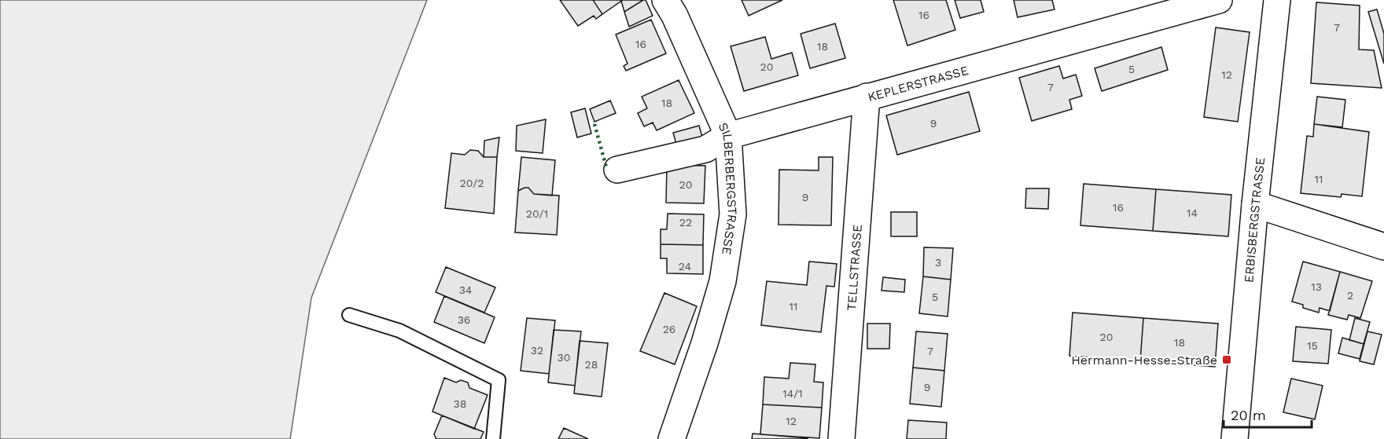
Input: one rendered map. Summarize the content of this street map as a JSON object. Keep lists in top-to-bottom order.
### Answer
{
  "streets": {
    "street": [
      "KEPLERSTRASSE",
      "SILBERBERGSTRASSE",
      "ERBISBERGSTRASSE",
      "TELLSTRASSE"
    ]
  },
  "crossings": [
    ["KEPLERSTRASSE", "SILBERBERGSTRASSE"],
    ["KEPLERSTRASSE", "TELLSTRASSE"]
  ],
  "places": {
    "transit": ["Hermann-Hesse-Straße"]
  },
  "house_numbers": [
    "16",
    "7",
    "16",
    "18",
    "20",
    "5",
    "12",
    "7",
    "18",
    "9",
    "11",
    "20/2",
    "20",
    "9",
    "16",
    "14",
    "20/1",
    "22",
    "3",
    "24",
    "13",
    "34",
    "2",
    "5",
    "11",
    "36",
    "26",
    "20",
    "18",
    "15",
    "32",
    "7",
    "30",
    "28",
    "9",
    "14/1",
    "38",
    "12"
  ],
  "scale_bar": "20 m"
}
